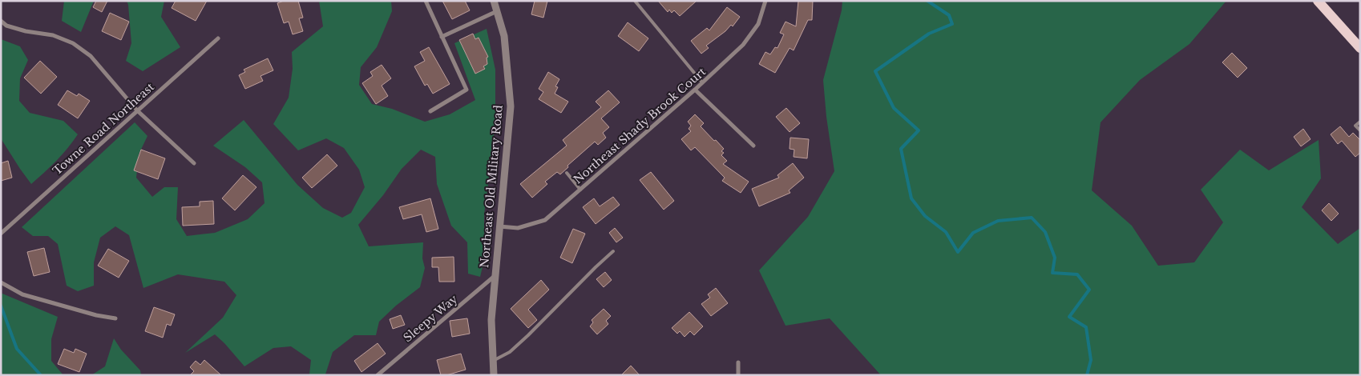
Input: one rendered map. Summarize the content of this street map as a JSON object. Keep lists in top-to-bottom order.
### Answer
{
  "streets": {
    "street": [
      "Northeast Shady Brook Court",
      "Towne Road Northeast",
      "Northeast Old Military Road",
      "Sleepy Way"
    ]
  },
  "crossings": [
    ["Northeast Shady Brook Court", "Northeast Old Military Road"],
    ["Northeast Old Military Road", "Sleepy Way"]
  ]
}
